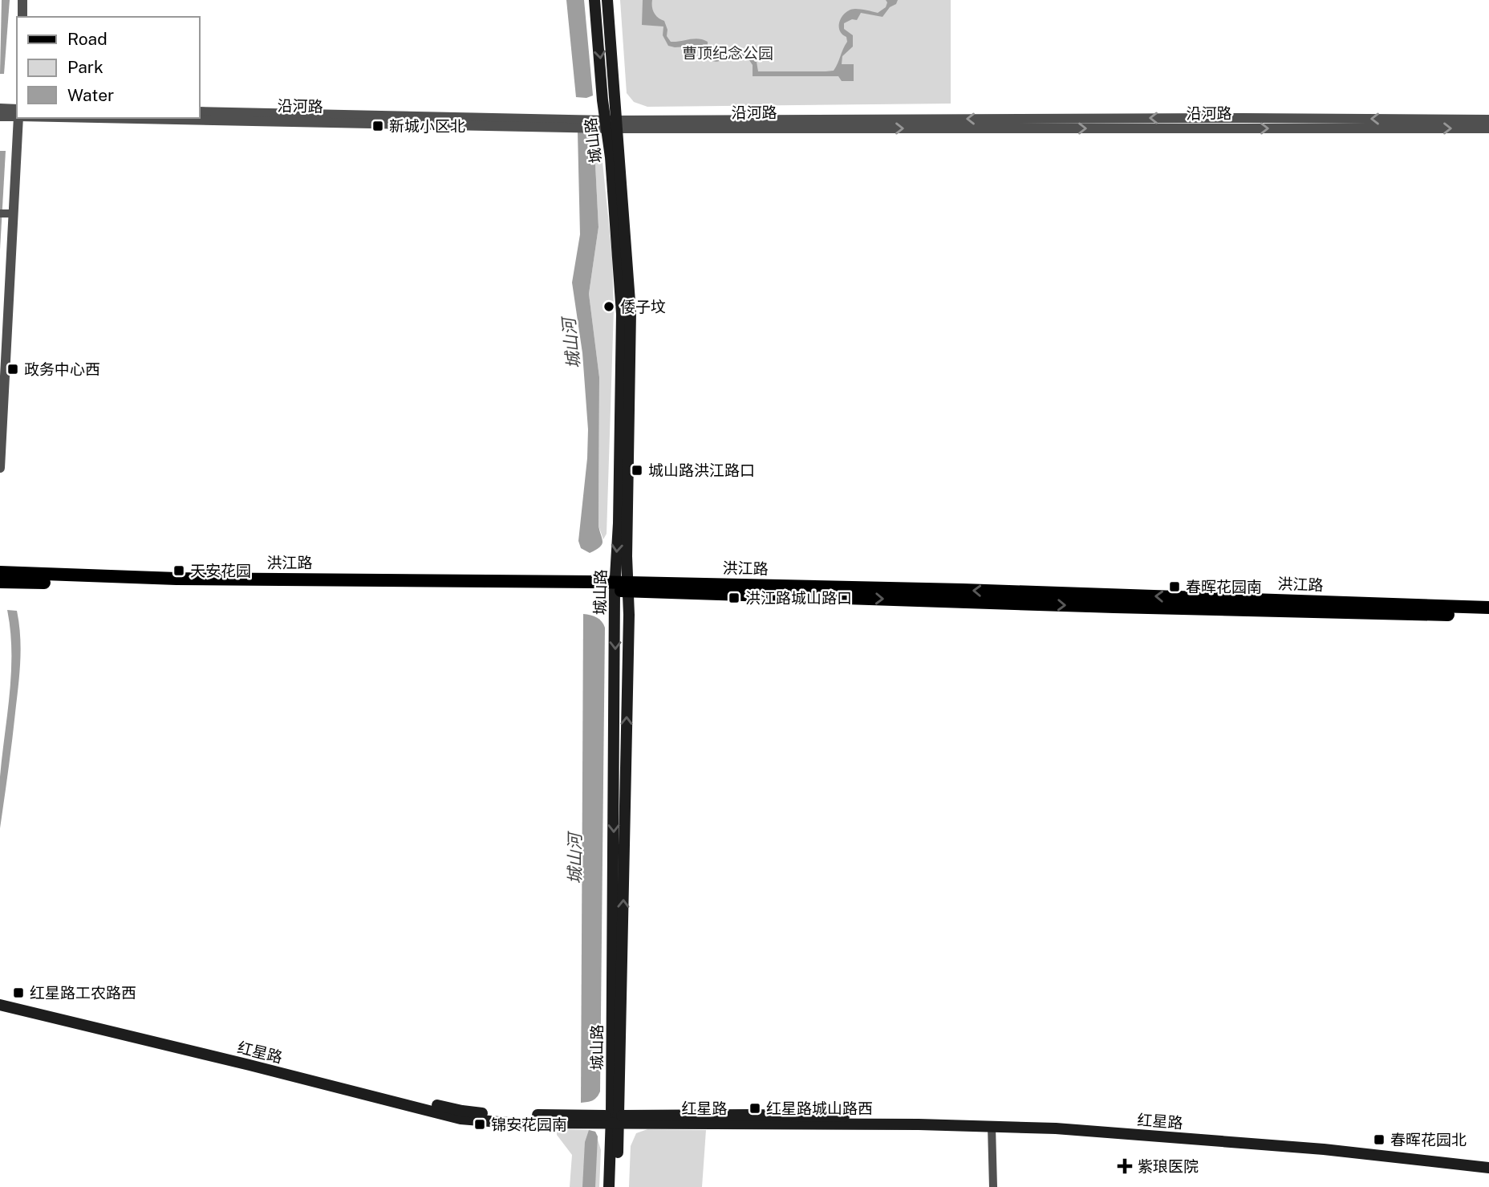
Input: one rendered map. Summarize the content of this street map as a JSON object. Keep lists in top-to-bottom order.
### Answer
{
  "streets": {
    "main road": ["城山路", "洪江路", "红星路"],
    "street": ["沿河路"]
  },
  "crossings": [
    ["沿河路", "城山路"],
    ["城山路", "洪江路"],
    ["城山路", "红星路"]
  ],
  "water": ["城山河"],
  "parks": ["曹顶纪念公园"],
  "places": {
    "transit": [
      "新城小区北",
      "政务中心西",
      "城山路洪江路口",
      "天安花园",
      "春晖花园南",
      "洪江路城山路口",
      "红星路工农路西",
      "红星路城山路西",
      "锦安花园南",
      "春晖花园北"
    ],
    "other": ["倭子坟"],
    "health": ["紫琅医院"]
  },
  "legend": ["Road", "Park", "Water"]
}
